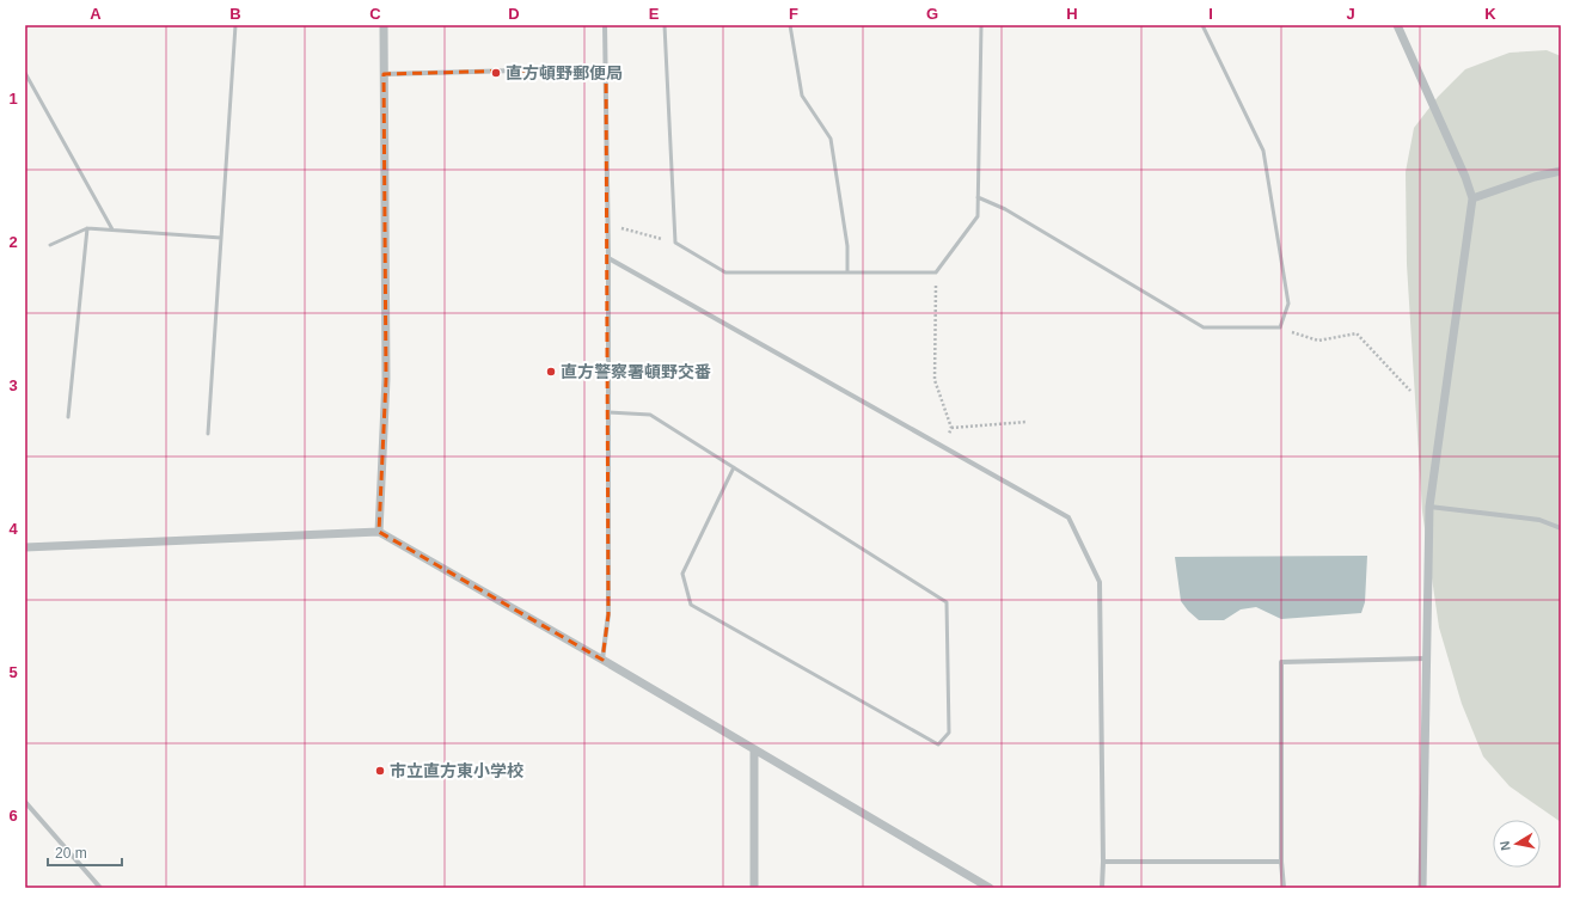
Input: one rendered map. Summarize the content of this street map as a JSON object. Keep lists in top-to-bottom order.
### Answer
{
  "places": ["直方頓野郵便局", "直方警察署頓野交番", "市立直方東小学校"],
  "scale_bar": "20 m",
  "north": "left",
  "grid": {
    "columns": [
      "A",
      "B",
      "C",
      "D",
      "E",
      "F",
      "G",
      "H",
      "I",
      "J",
      "K"
    ],
    "rows": [
      "1",
      "2",
      "3",
      "4",
      "5",
      "6"
    ]
  }
}
